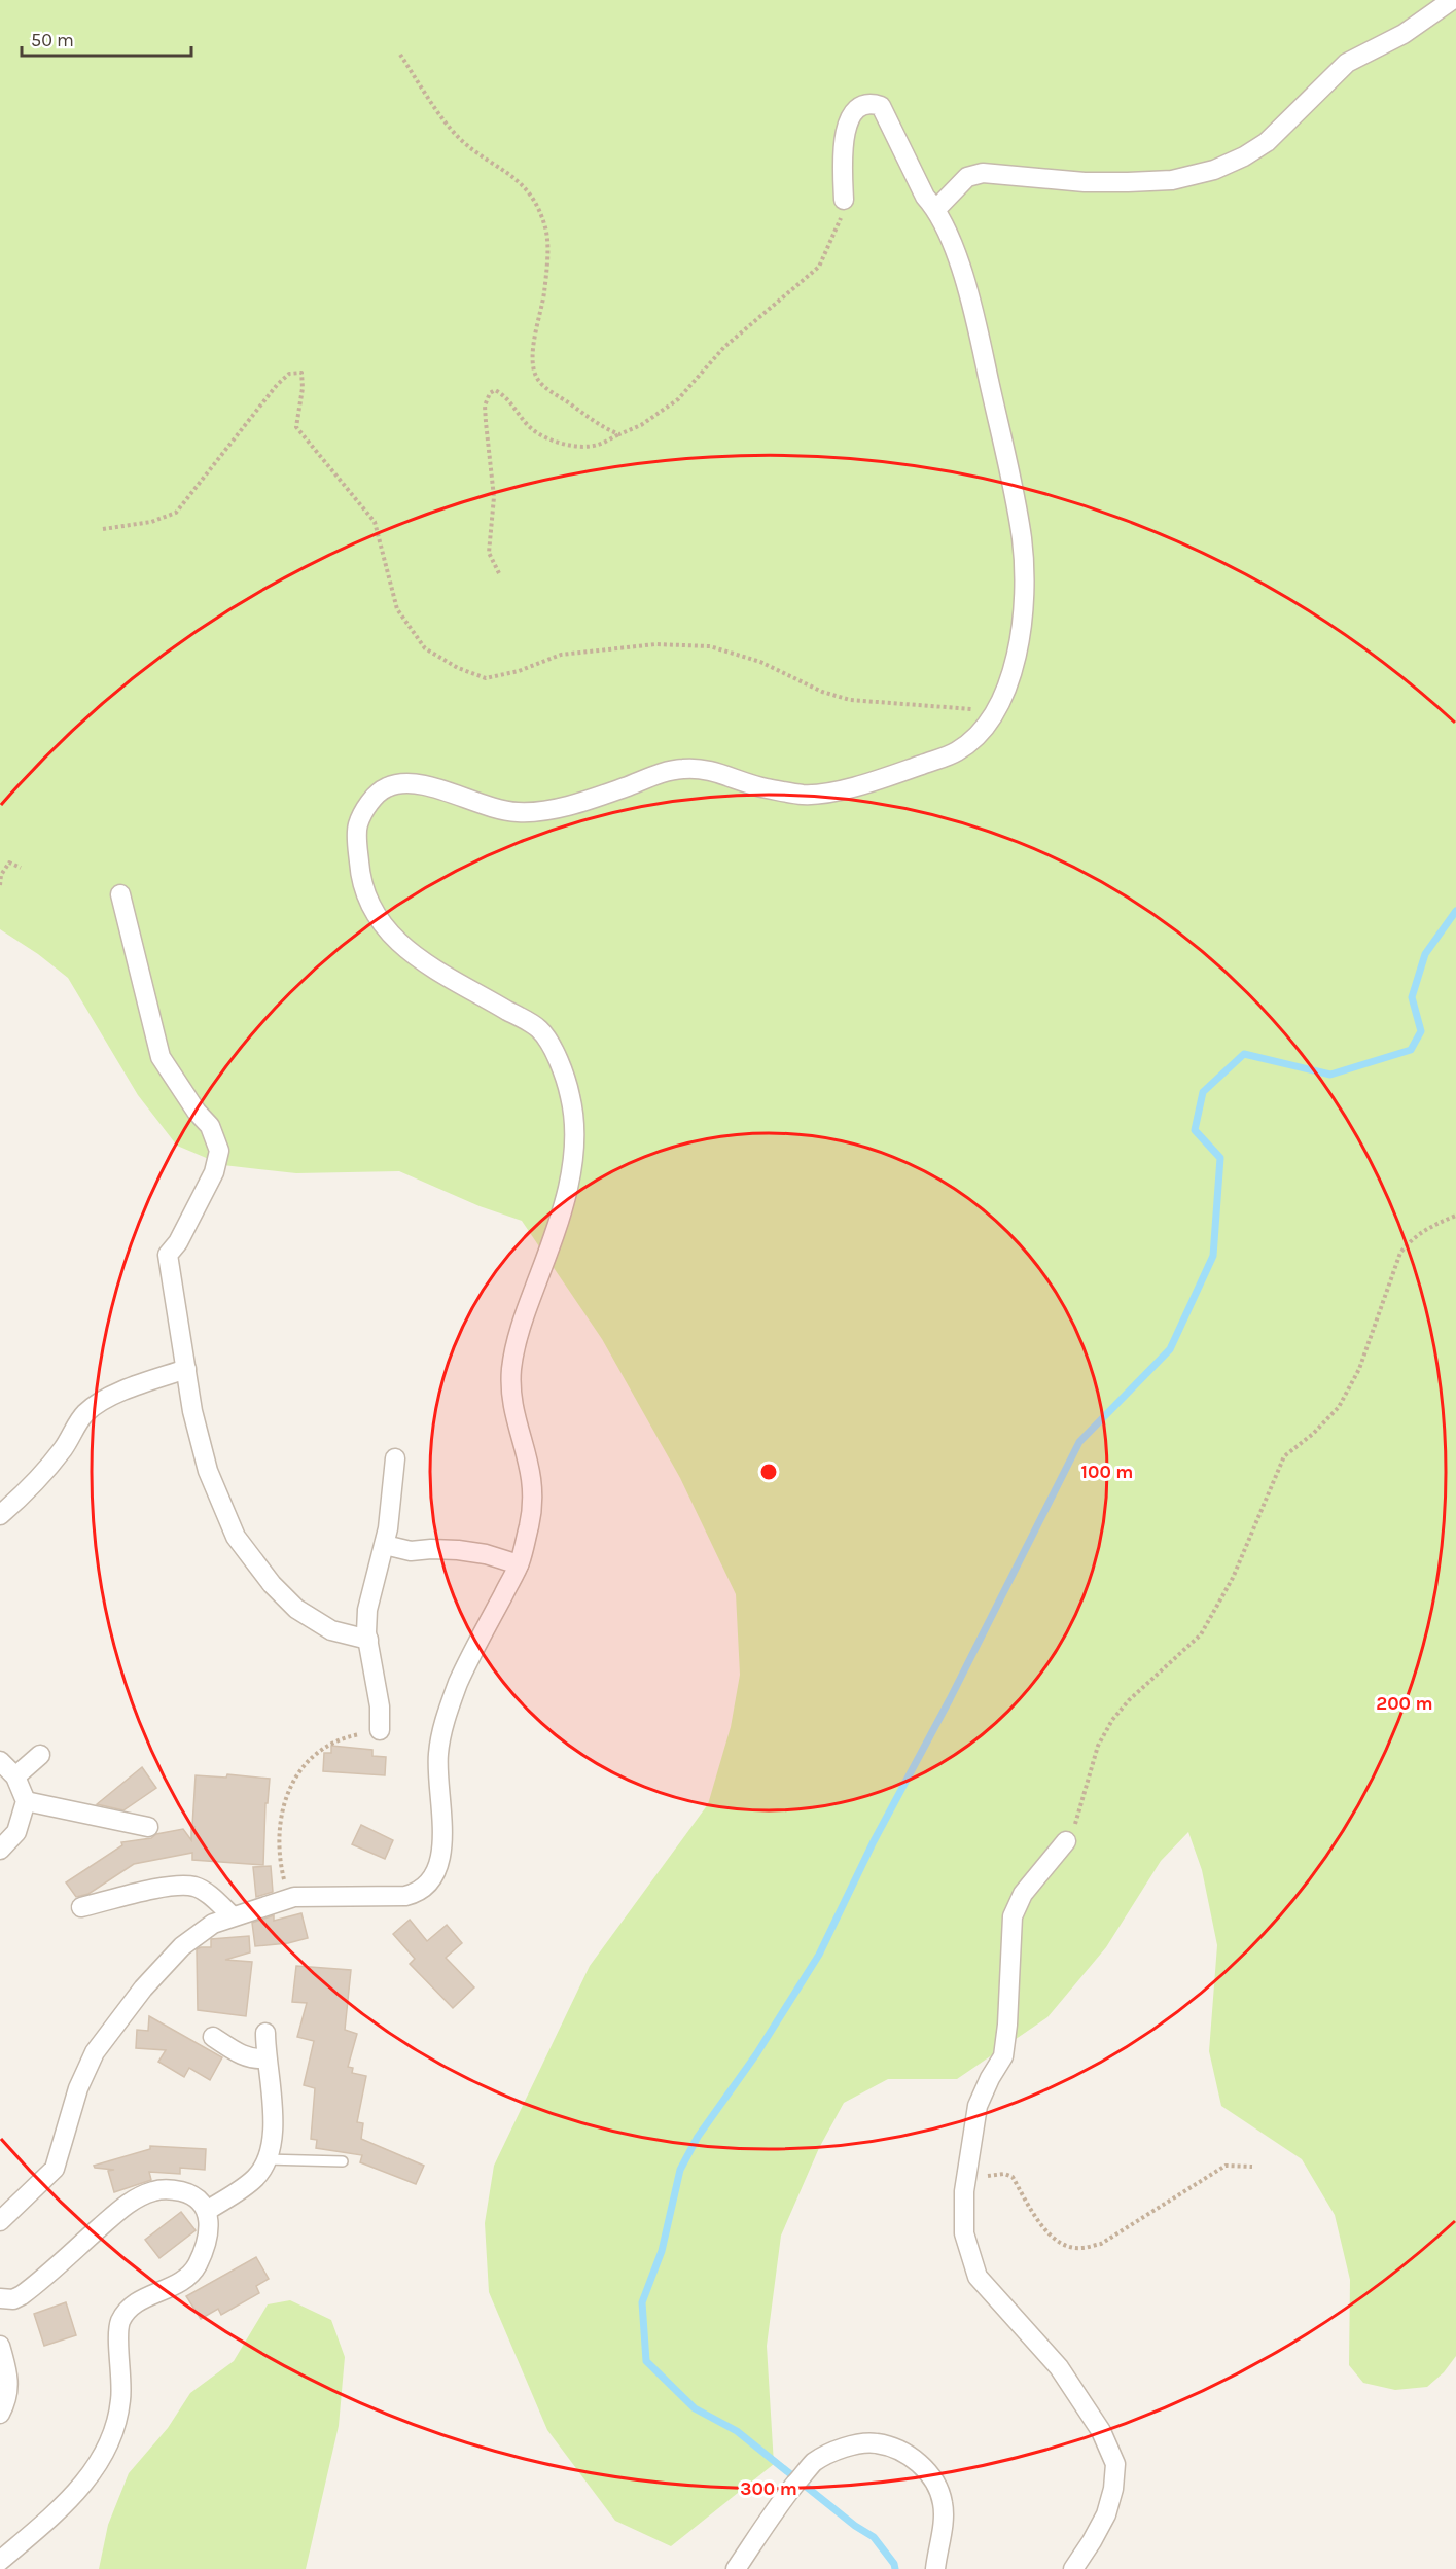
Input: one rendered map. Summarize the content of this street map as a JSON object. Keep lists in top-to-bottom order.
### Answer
{
  "scale_bar": "50 m",
  "rings": ["100 m", "200 m", "300 m"]
}
